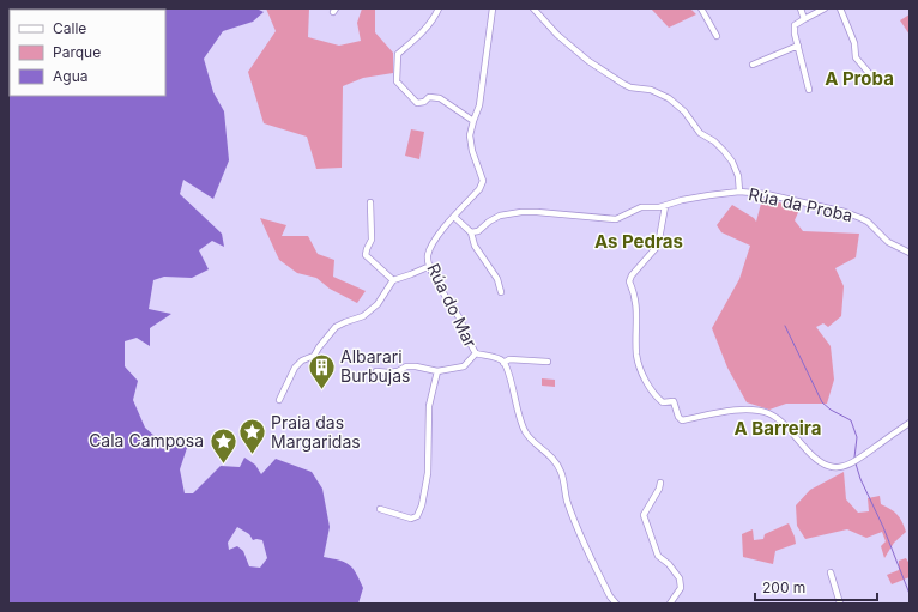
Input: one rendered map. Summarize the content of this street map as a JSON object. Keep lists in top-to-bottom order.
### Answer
{
  "streets": {
    "street": ["Rúa da Proba", "Rúa do Mar"]
  },
  "districts": ["A Proba", "As Pedras", "A Barreira"],
  "places": {
    "building": ["Albarari Burbujas"],
    "place": ["Praia das Margaridas", "Cala Camposa"]
  },
  "legend": ["Calle", "Parque", "Agua"],
  "scale_bar": "200 m"
}
